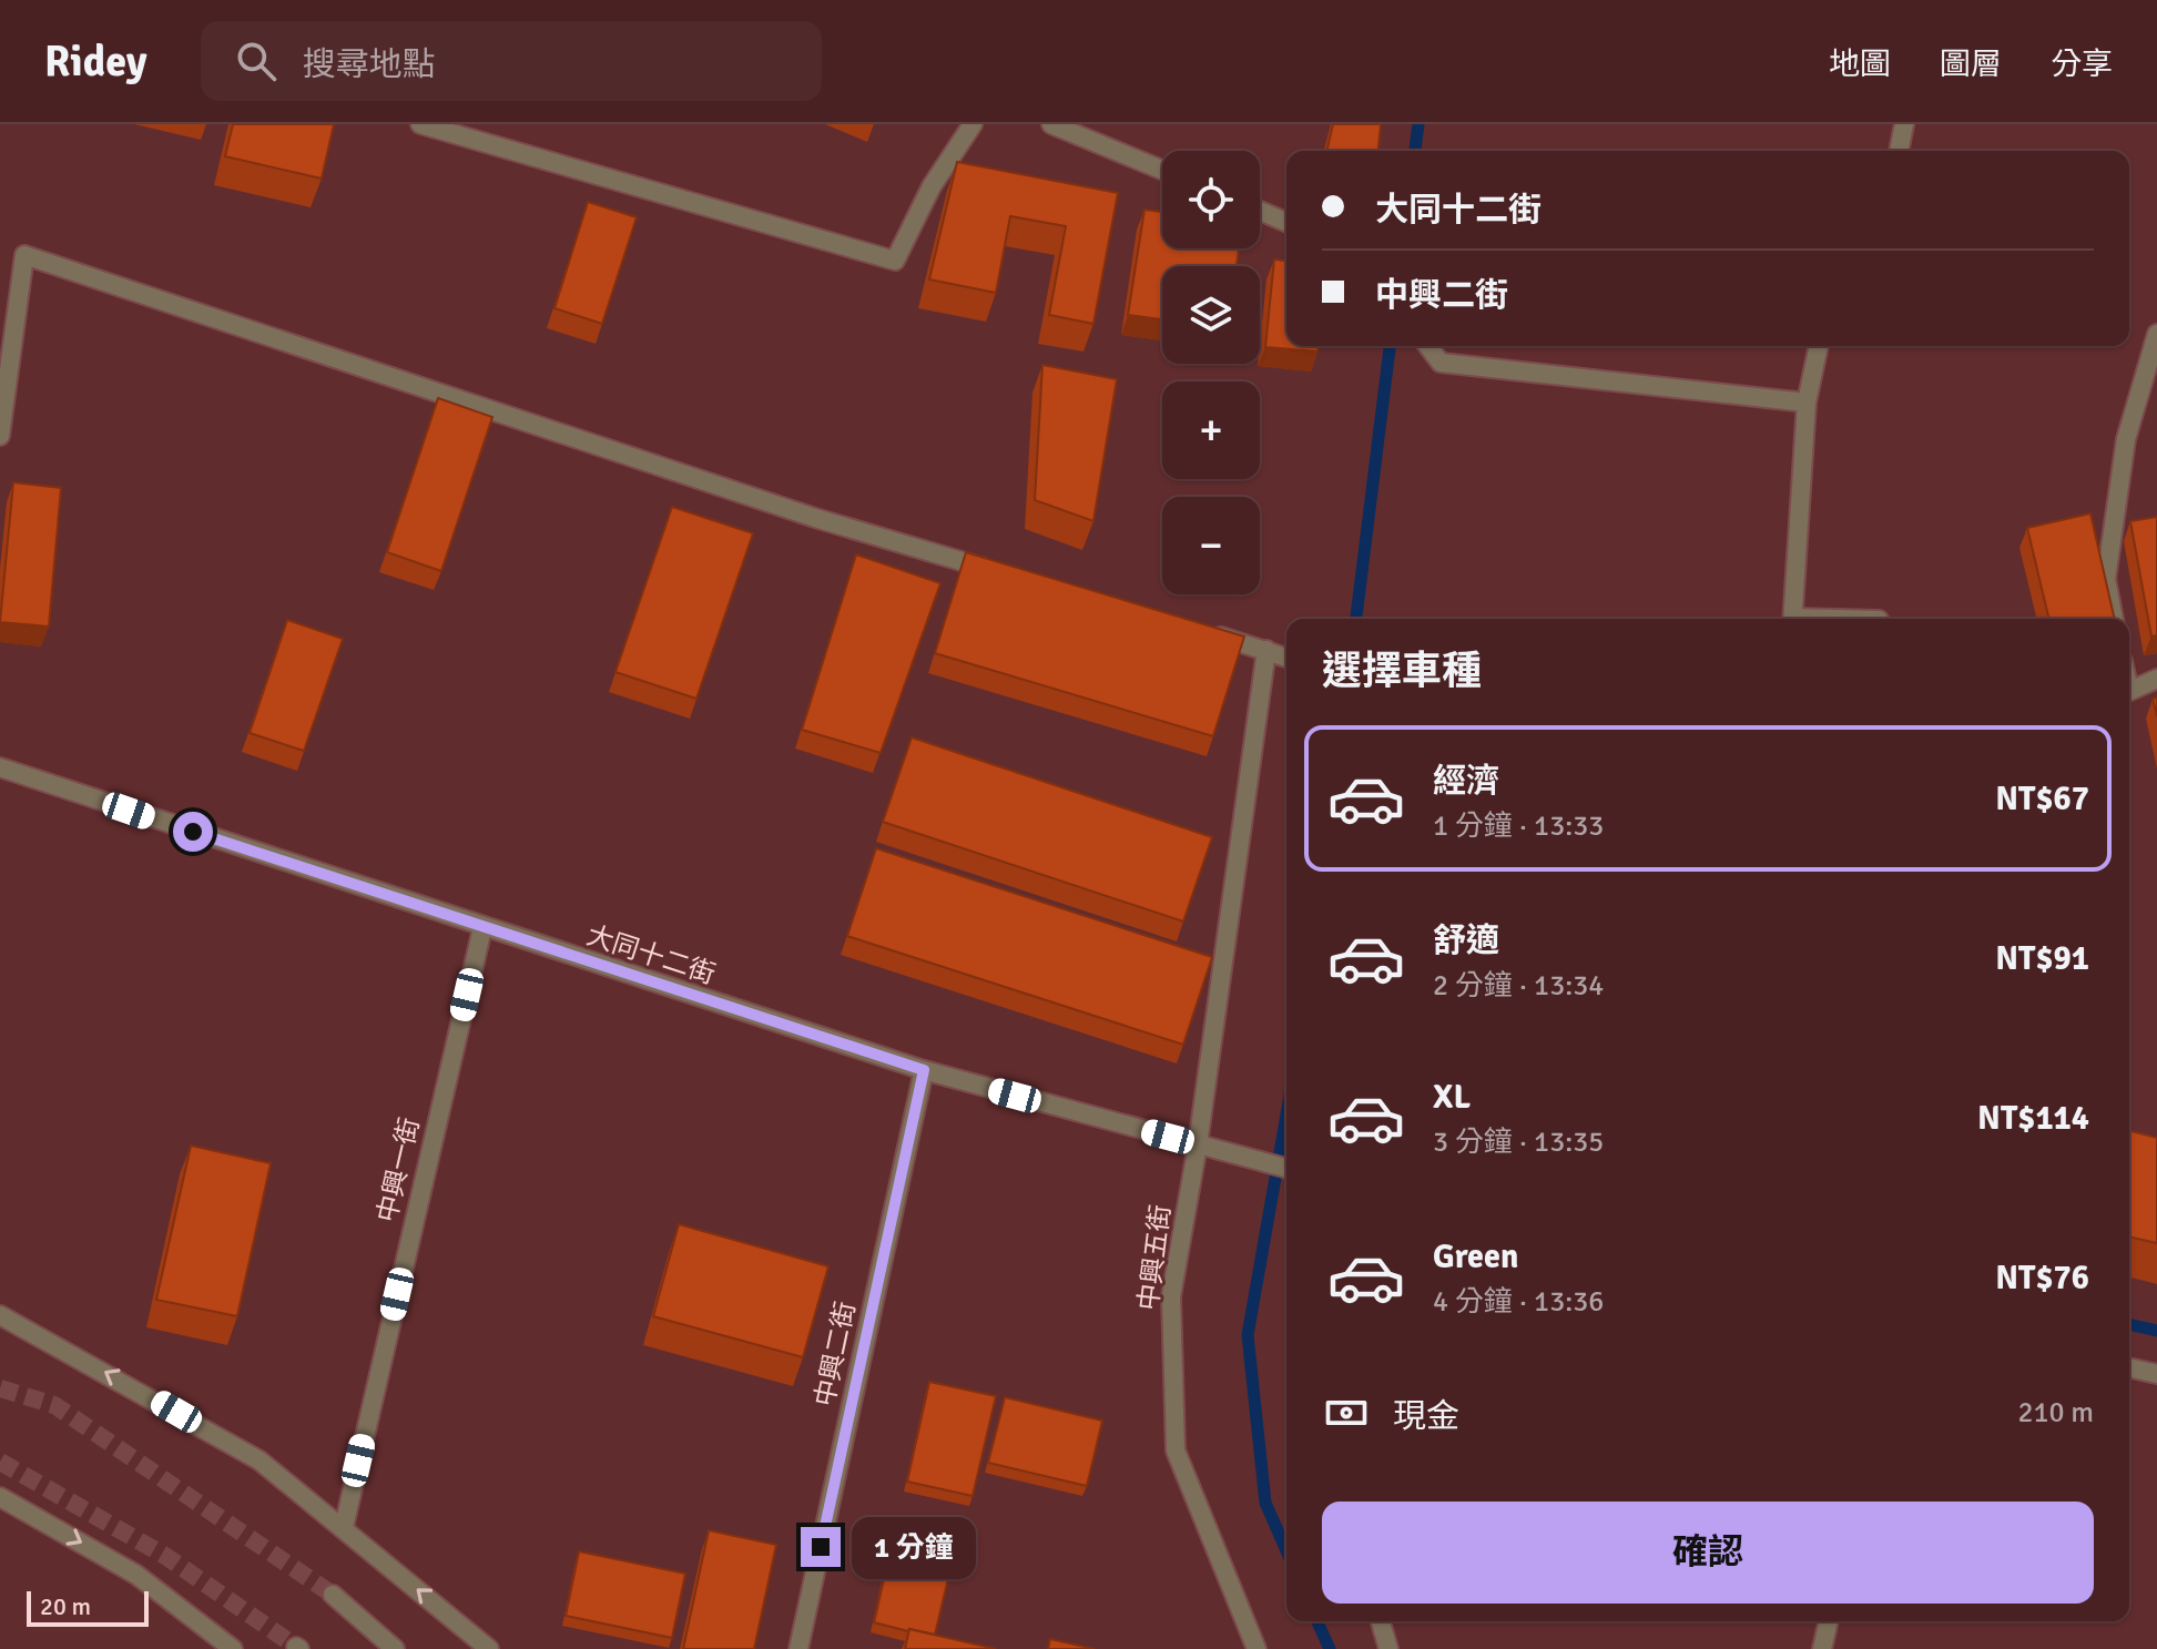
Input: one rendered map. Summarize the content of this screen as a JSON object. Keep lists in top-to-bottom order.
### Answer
{
  "streets": {
    "street": [
      "大同十二街",
      "中興一街",
      "中興五街",
      "中興二街"
    ]
  },
  "crossings": [
    ["大同十二街", "中興一街"],
    ["大同十二街", "中興五街"],
    ["大同十二街", "中興二街"]
  ],
  "scale_bar": "20 m",
  "page": {
    "header": "Ridey",
    "search": "搜尋地點",
    "nav": ["地圖", "圖層", "分享"],
    "map_buttons": ["+", "−"],
    "banner": ["大同十二街", "中興二街"],
    "heading": "選擇車種",
    "list": [
      {
        "name": "經濟",
        "note": "1 分鐘 · 13:33",
        "value": "NT$67"
      },
      {
        "name": "舒適",
        "note": "2 分鐘 · 13:34",
        "value": "NT$91"
      },
      {
        "name": "XL",
        "note": "3 分鐘 · 13:35",
        "value": "NT$114"
      },
      {
        "name": "Green",
        "note": "4 分鐘 · 13:36",
        "value": "NT$76"
      }
    ],
    "pay": ["現金", "210 m"],
    "buttons": "確認",
    "bubble": "1 分鐘",
    "scale": "20 m"
  }
}
